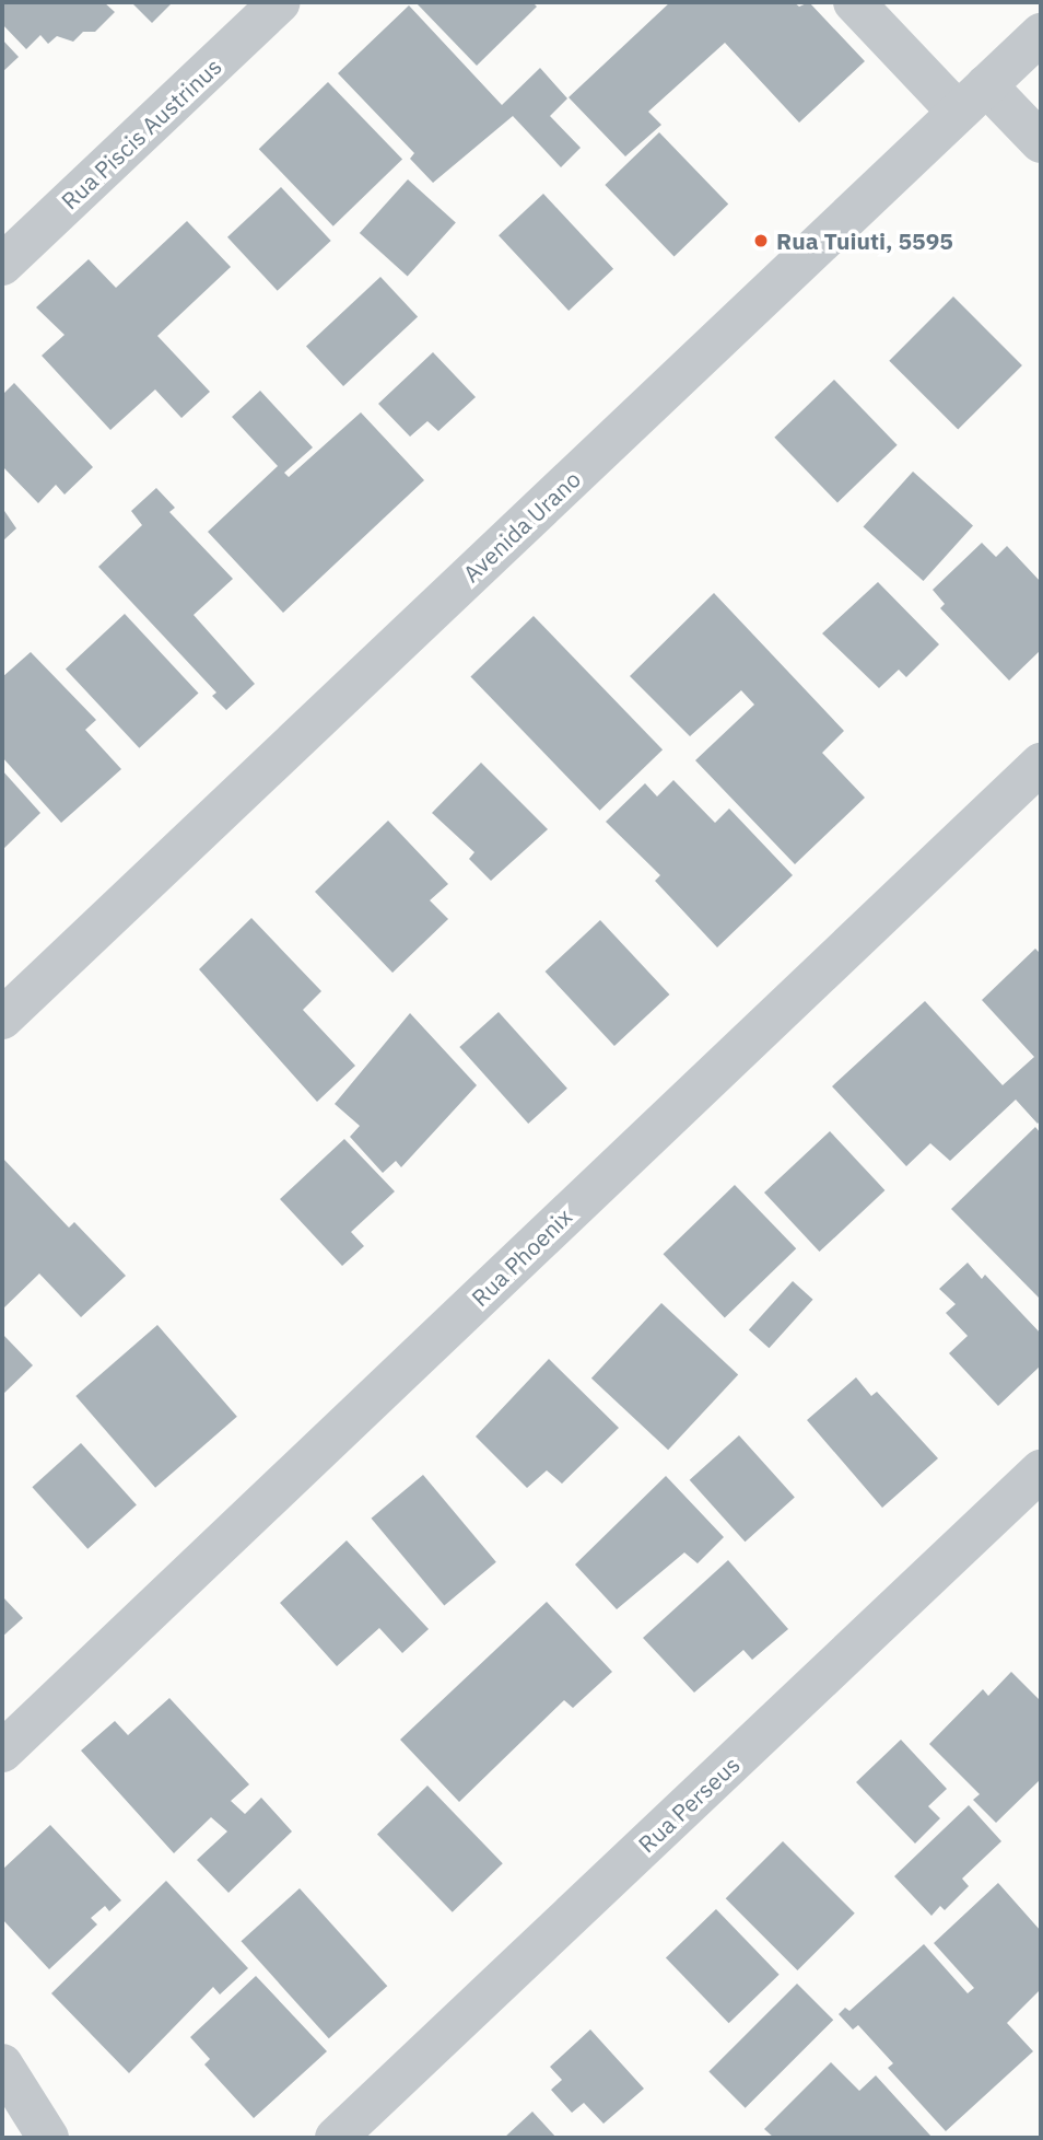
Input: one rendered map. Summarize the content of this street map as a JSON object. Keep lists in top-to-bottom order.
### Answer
{
  "streets": {
    "street": [
      "Rua Piscis Austrinus",
      "Avenida Urano",
      "Rua Phoenix",
      "Rua Perseus"
    ]
  },
  "places": ["Rua Tuiuti, 5595"]
}
